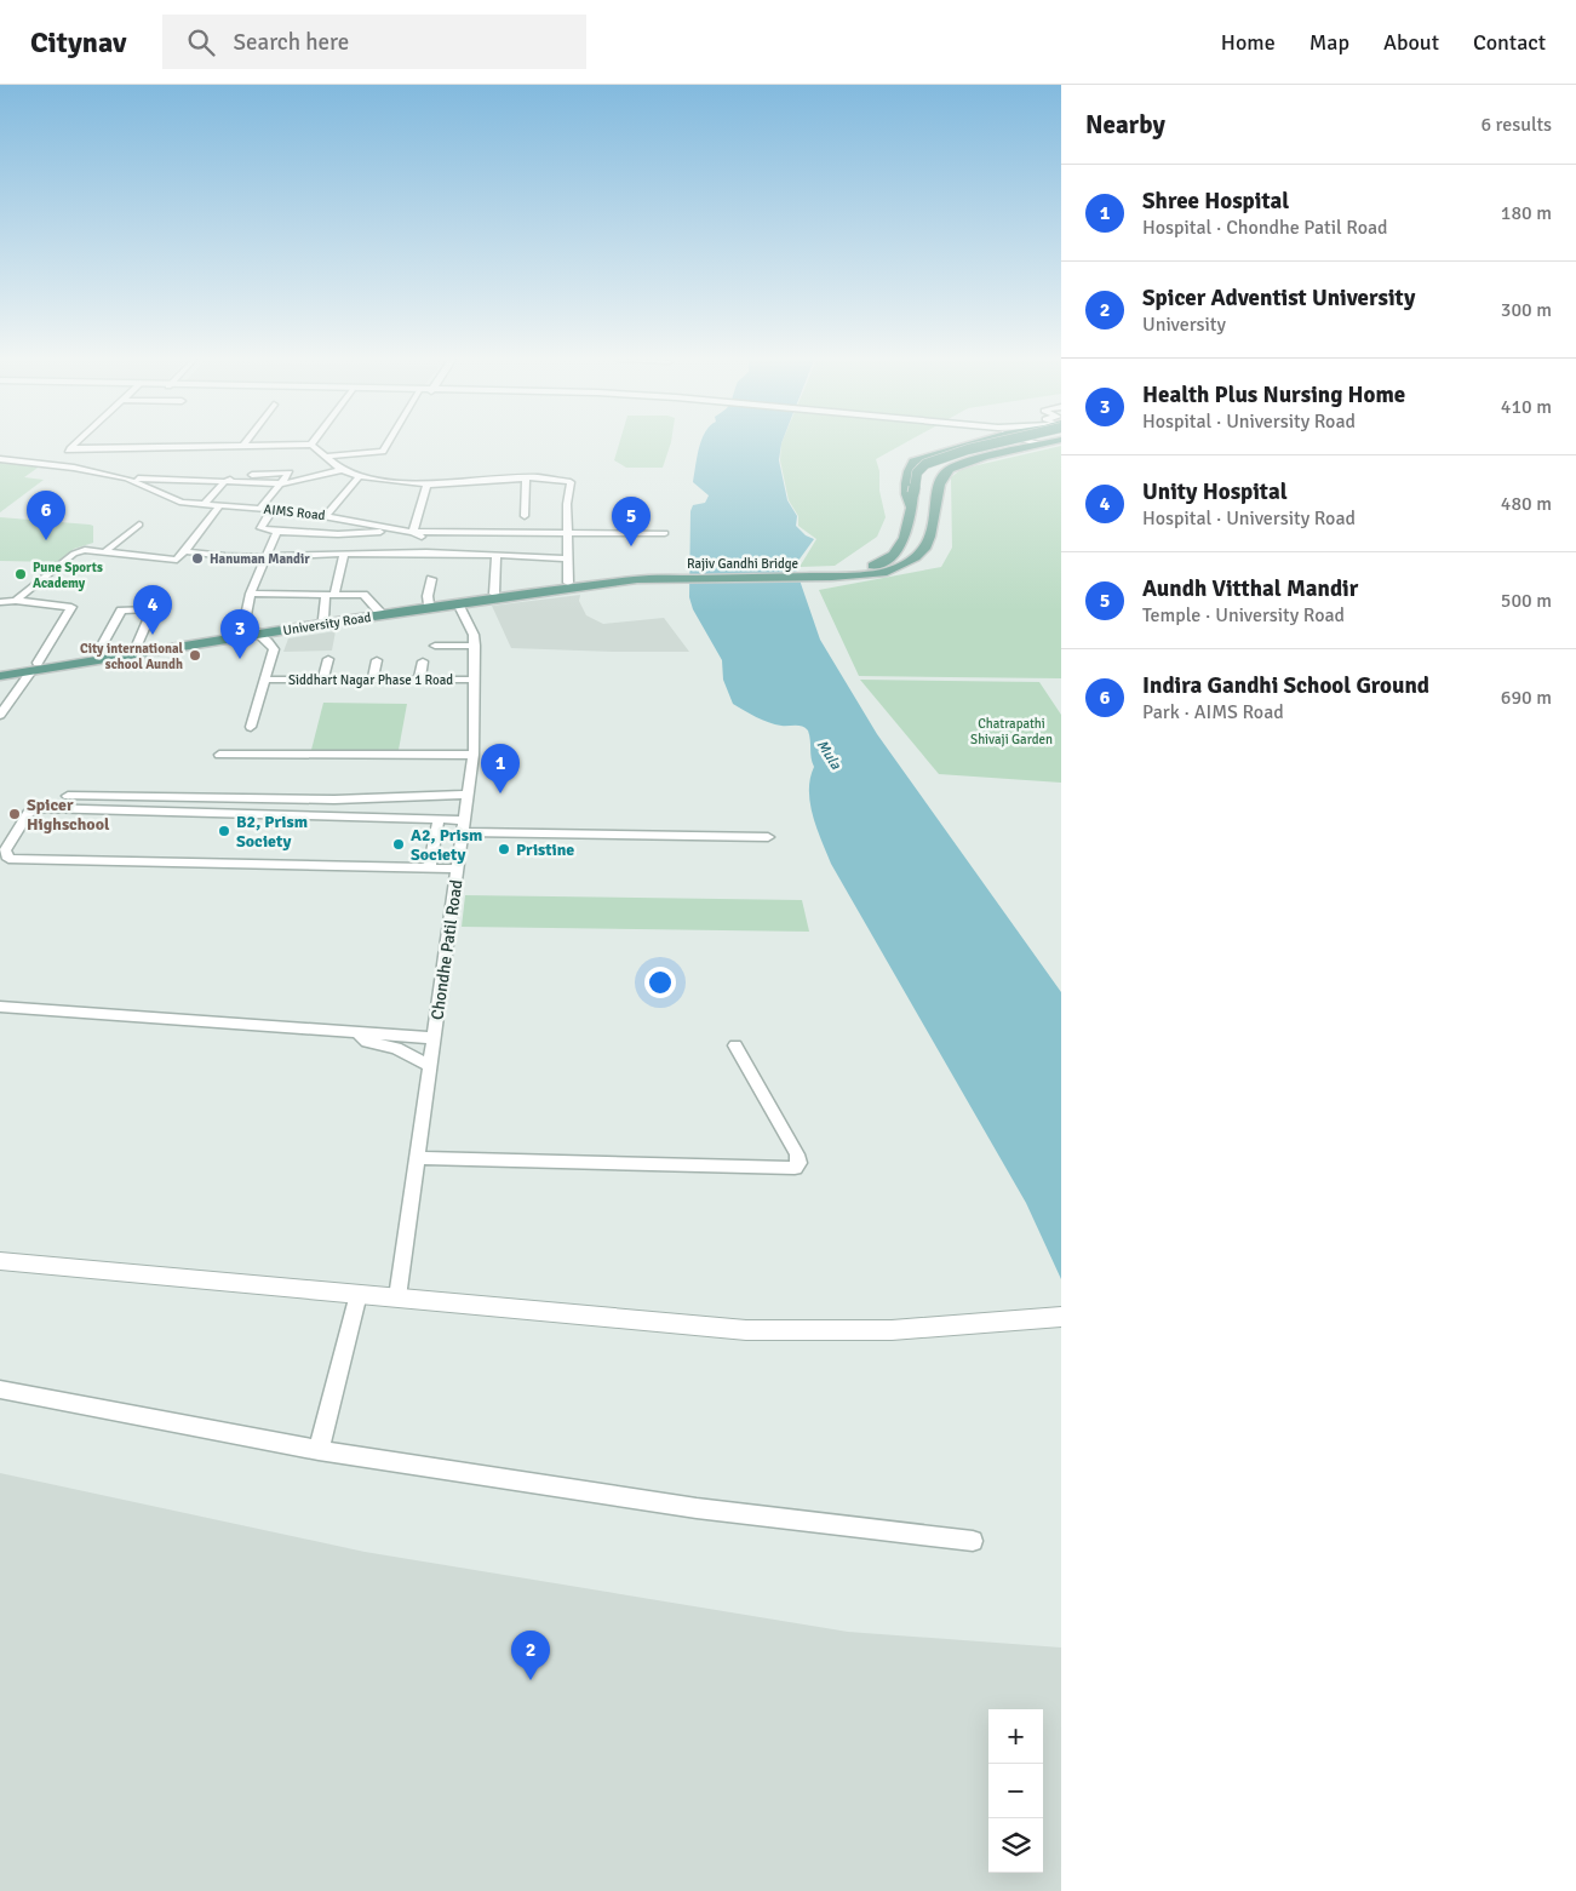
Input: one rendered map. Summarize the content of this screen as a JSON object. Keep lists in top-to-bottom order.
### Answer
{
  "streets": {
    "main road": ["Rajiv Gandhi Bridge", "University Road"],
    "street": ["AIMS Road", "Siddhart Nagar Phase 1 Road", "Chondhe Patil Road"]
  },
  "crossings": [
    ["Rajiv Gandhi Bridge", "University Road"],
    ["University Road", "Chondhe Patil Road"],
    ["Siddhart Nagar Phase 1 Road", "Chondhe Patil Road"]
  ],
  "water": ["Mula"],
  "parks": ["Chatrapathi Shivaji Garden"],
  "places": [
    "Hanuman Mandir",
    "Pune Sports Academy",
    "City international school Aundh",
    "Spicer Highschool",
    "B2, Prism Society",
    "A2, Prism Society",
    "Pristine"
  ],
  "page": {
    "header": "Citynav",
    "search": "Search here",
    "nav": [
      "Home",
      "Map",
      "About",
      "Contact"
    ],
    "heading": ["Nearby", "6 results"],
    "list": [
      {
        "mark": "1",
        "name": "Shree Hospital",
        "note": "Hospital · Chondhe Patil Road",
        "value": "180 m"
      },
      {
        "mark": "2",
        "name": "Spicer Adventist University",
        "note": "University",
        "value": "300 m"
      },
      {
        "mark": "3",
        "name": "Health Plus Nursing Home",
        "note": "Hospital · University Road",
        "value": "410 m"
      },
      {
        "mark": "4",
        "name": "Unity Hospital",
        "note": "Hospital · University Road",
        "value": "480 m"
      },
      {
        "mark": "5",
        "name": "Aundh Vitthal Mandir",
        "note": "Temple · University Road",
        "value": "500 m"
      },
      {
        "mark": "6",
        "name": "Indira Gandhi School Ground",
        "note": "Park · AIMS Road",
        "value": "690 m"
      }
    ],
    "pins": [
      "6",
      "5",
      "4",
      "3",
      "1",
      "2"
    ],
    "map_buttons": ["+", "−"]
  }
}
